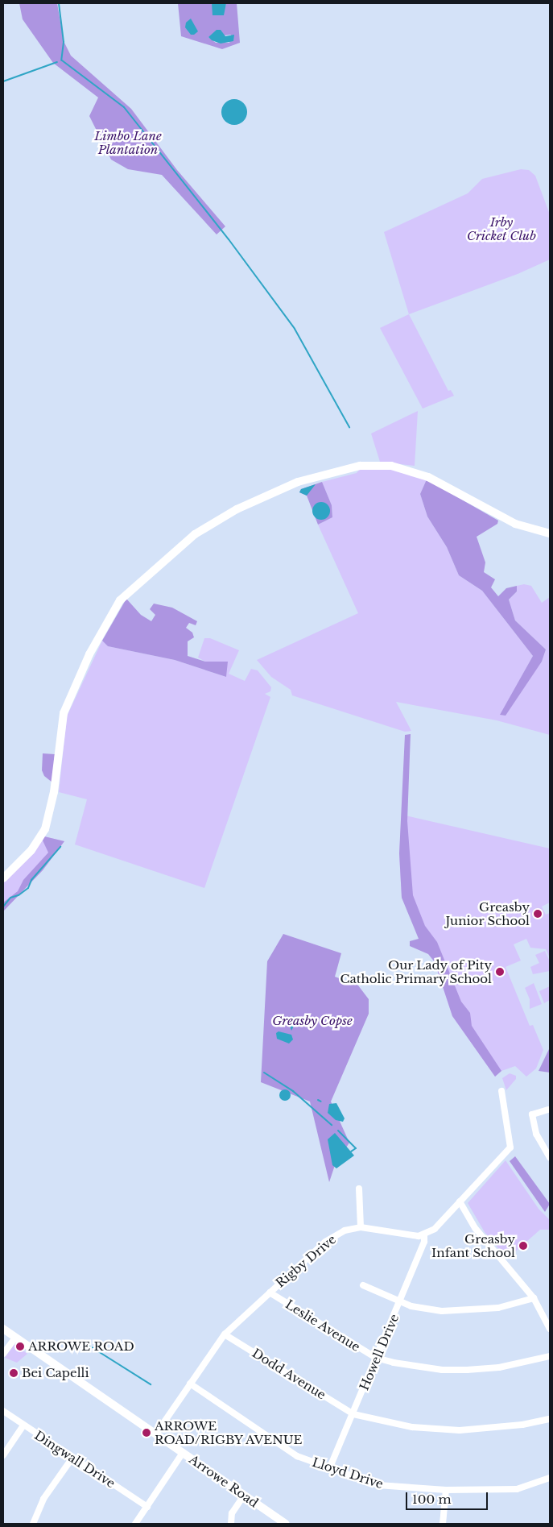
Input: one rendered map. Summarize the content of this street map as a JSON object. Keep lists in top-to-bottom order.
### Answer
{
  "streets": {
    "street": [
      "Rigby Drive",
      "Leslie Avenue",
      "Howell Drive",
      "Dodd Avenue",
      "Dingwall Drive",
      "Lloyd Drive",
      "Arrowe Road"
    ]
  },
  "crossings": [
    ["Rigby Drive", "Leslie Avenue"],
    ["Rigby Drive", "Howell Drive"],
    ["Rigby Drive", "Dodd Avenue"],
    ["Rigby Drive", "Lloyd Drive"],
    ["Rigby Drive", "Arrowe Road"],
    ["Leslie Avenue", "Howell Drive"],
    ["Howell Drive", "Dodd Avenue"],
    ["Howell Drive", "Lloyd Drive"]
  ],
  "parks": ["Limbo Lane Plantation", "Irby Cricket Club", "Greasby Copse"],
  "places": [
    "Greasby Junior School",
    "Our Lady of Pity Catholic Primary School",
    "Greasby Infant School",
    "ARROWE ROAD",
    "Bei Capelli",
    "ARROWE ROAD/RIGBY AVENUE"
  ],
  "scale_bar": "100 m"
}
